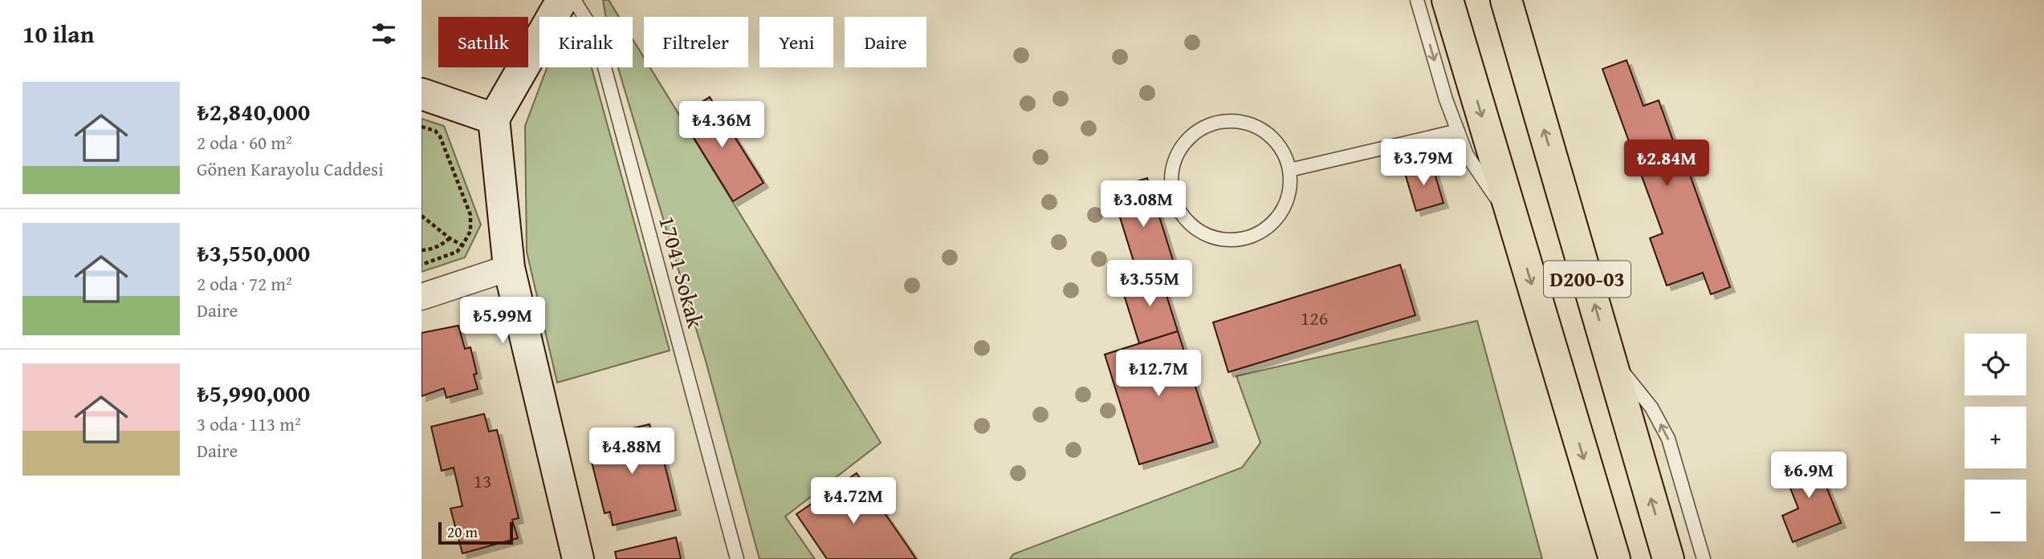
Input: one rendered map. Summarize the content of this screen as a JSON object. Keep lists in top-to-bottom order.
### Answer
{
  "streets": {
    "highway": ["D200-03"],
    "lane": ["17041 Sokak"]
  },
  "house_numbers": ["126", "13"],
  "scale_bar": "20 m",
  "page": {
    "heading": "10 ilan",
    "chip": [
      "Satılık",
      "Kiralık",
      "Filtreler",
      "Yeni",
      "Daire"
    ],
    "list": [
      {
        "name": "₺2,840,000",
        "note": "2 oda · 60 m² · Gönen Karayolu Caddesi"
      },
      {
        "name": "₺3,550,000",
        "note": "2 oda · 72 m² · Daire"
      },
      {
        "name": "₺5,990,000",
        "note": "3 oda · 113 m² · Daire"
      }
    ],
    "price": [
      "₺4.36M",
      "₺3.79M",
      "₺2.84M",
      "₺3.08M",
      "₺3.55M",
      "₺5.99M",
      "₺12.7M",
      "₺4.88M",
      "₺6.9M",
      "₺4.72M"
    ],
    "map_buttons": ["+", "−"],
    "scale": "20 m"
  }
}
